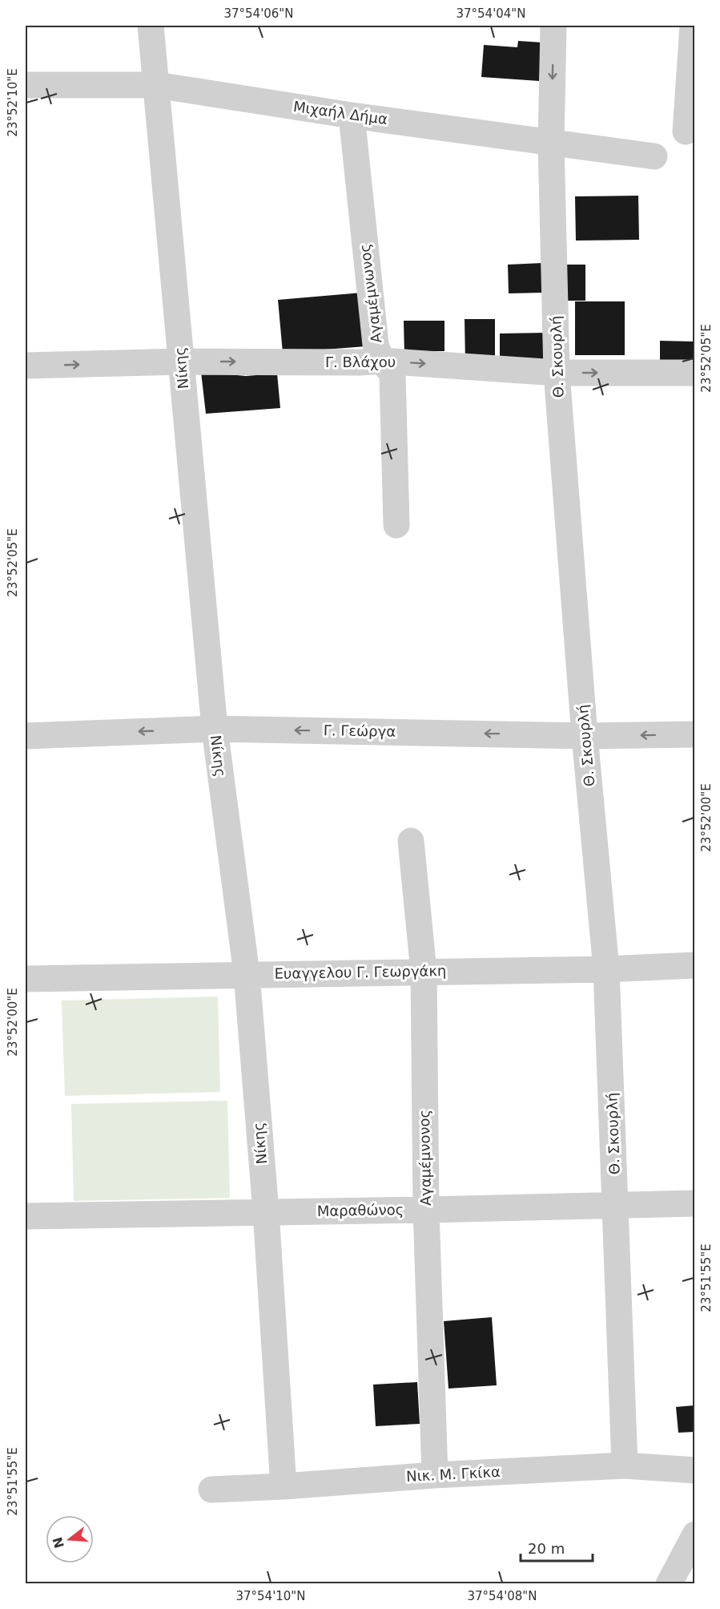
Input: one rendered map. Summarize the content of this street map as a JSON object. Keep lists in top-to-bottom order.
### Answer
{
  "streets": {
    "street": [
      "Μιχαήλ Δήμα",
      "Αγαμέμνωνος",
      "Θ. Σκουρλή",
      "Γ. Βλάχου",
      "Νίκης",
      "Γ. Γεώργα",
      "Ευαγγελου Γ. Γεωργάκη",
      "Αγαμέμνονος",
      "Μαραθώνος",
      "Νικ. Μ. Γκίκα"
    ]
  },
  "crossings": [
    ["Μιχαήλ Δήμα", "Αγαμέμνωνος"],
    ["Μιχαήλ Δήμα", "Θ. Σκουρλή"],
    ["Μιχαήλ Δήμα", "Νίκης"],
    ["Αγαμέμνωνος", "Γ. Βλάχου"],
    ["Θ. Σκουρλή", "Γ. Βλάχου"],
    ["Θ. Σκουρλή", "Γ. Γεώργα"],
    ["Θ. Σκουρλή", "Ευαγγελου Γ. Γεωργάκη"],
    ["Θ. Σκουρλή", "Μαραθώνος"],
    ["Θ. Σκουρλή", "Νικ. Μ. Γκίκα"],
    ["Γ. Βλάχου", "Νίκης"],
    ["Νίκης", "Γ. Γεώργα"],
    ["Νίκης", "Ευαγγελου Γ. Γεωργάκη"],
    ["Νίκης", "Μαραθώνος"],
    ["Νίκης", "Νικ. Μ. Γκίκα"],
    ["Ευαγγελου Γ. Γεωργάκη", "Αγαμέμνονος"],
    ["Αγαμέμνονος", "Μαραθώνος"],
    ["Αγαμέμνονος", "Νικ. Μ. Γκίκα"]
  ],
  "one_way": ["Γ. Βλάχου", "Γ. Γεώργα"],
  "scale_bar": "20 m",
  "north": "left",
  "coordinates": [
    "37°54'06\"N",
    "37°54'04\"N",
    "23°52'10\"E",
    "23°52'05\"E",
    "23°52'00\"E",
    "23°51'55\"E",
    "37°54'10\"N",
    "37°54'08\"N"
  ]
}
